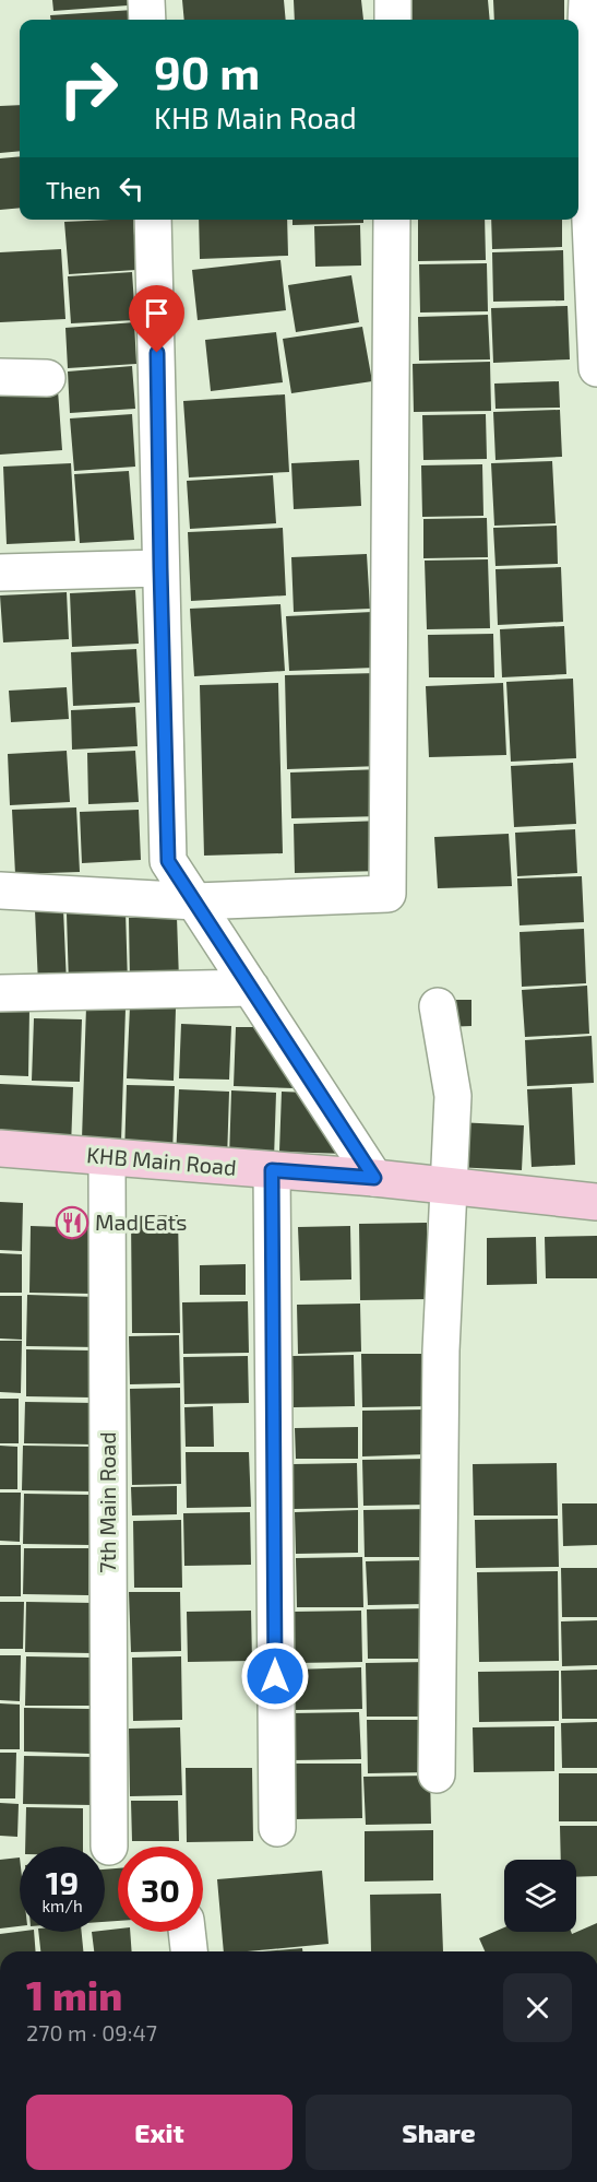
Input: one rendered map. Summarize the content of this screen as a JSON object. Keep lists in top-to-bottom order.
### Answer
{
  "streets": {
    "main road": ["KHB Main Road"],
    "street": ["7th Main Road"]
  },
  "crossings": [
    ["KHB Main Road", "7th Main Road"]
  ],
  "places": {
    "restaurant": ["Mad Eats"]
  },
  "page": {
    "turn": ["90 m", "KHB Main Road"],
    "then": "Then",
    "speed": "19 km/h",
    "limit": "30",
    "heading": ["1 min", "270 m · 09:47"],
    "buttons": ["Exit", "Share"]
  }
}
